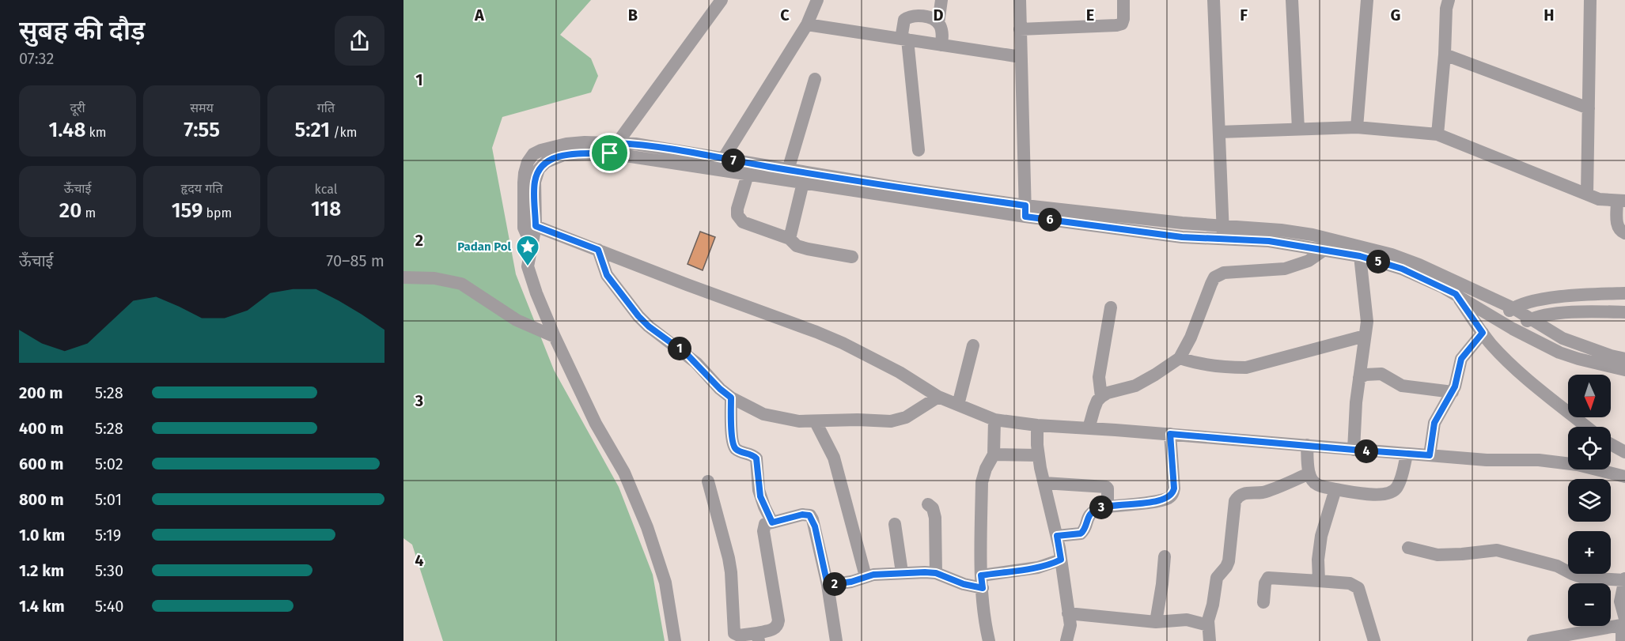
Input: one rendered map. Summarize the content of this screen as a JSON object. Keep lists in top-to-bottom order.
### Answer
{
  "places": {
    "place": ["Padan Pol"]
  },
  "north": "bottom",
  "page": {
    "heading": ["सुबह की दौड़", "07:32"],
    "stats": [
      ["दूरी", "1.48 km"],
      ["समय", "7:55"],
      ["गति", "5:21 /km"],
      ["ऊँचाई", "20 m"],
      ["हृदय गति", "159 bpm"],
      ["kcal", "118"]
    ],
    "pins": [
      "7",
      "6",
      "5",
      "1",
      "4",
      "3",
      "2"
    ],
    "chart": ["ऊँचाई", "70–85 m"],
    "list": [
      {
        "name": "200 m",
        "note": "5:28"
      },
      {
        "name": "400 m",
        "note": "5:28"
      },
      {
        "name": "600 m",
        "note": "5:02"
      },
      {
        "name": "800 m",
        "note": "5:01"
      },
      {
        "name": "1.0 km",
        "note": "5:19"
      },
      {
        "name": "1.2 km",
        "note": "5:30"
      },
      {
        "name": "1.4 km",
        "note": "5:40"
      }
    ],
    "map_buttons": ["+", "−"]
  },
  "grid": {
    "columns": [
      "A",
      "B",
      "C",
      "D",
      "E",
      "F",
      "G",
      "H"
    ],
    "rows": [
      "1",
      "2",
      "3",
      "4"
    ]
  }
}
